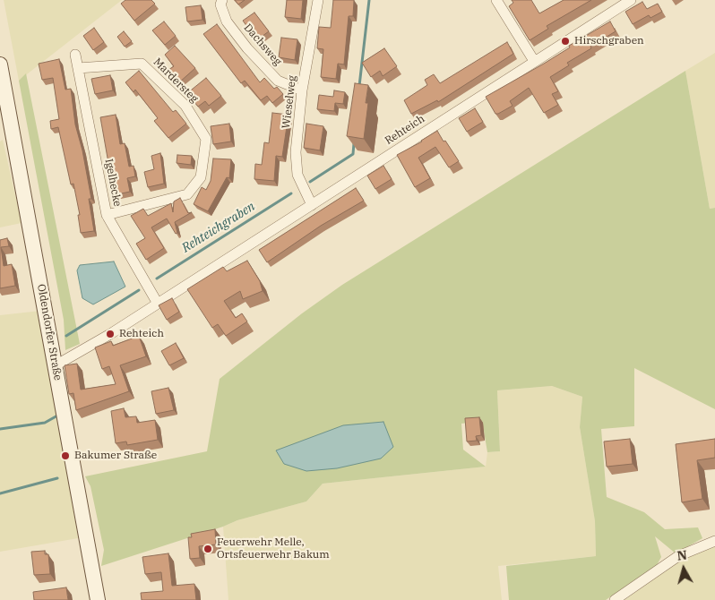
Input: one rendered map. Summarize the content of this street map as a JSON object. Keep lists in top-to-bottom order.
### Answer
{
  "streets": {
    "main road": ["Oldendorfer Straße"],
    "street": [
      "Dachsweg",
      "Mardersteg",
      "Wieselweg",
      "Rehteich",
      "Igelhecke"
    ]
  },
  "crossings": [
    ["Dachsweg", "Wieselweg"],
    ["Mardersteg", "Igelhecke"],
    ["Wieselweg", "Rehteich"],
    ["Rehteich", "Igelhecke"],
    ["Rehteich", "Oldendorfer Straße"]
  ],
  "water": ["Rehteichgraben"],
  "places": [
    "Hirschgraben",
    "Rehteich",
    "Bakumer Straße",
    "Feuerwehr Melle, Ortsfeuerwehr Bakum"
  ],
  "north": "top"
}
